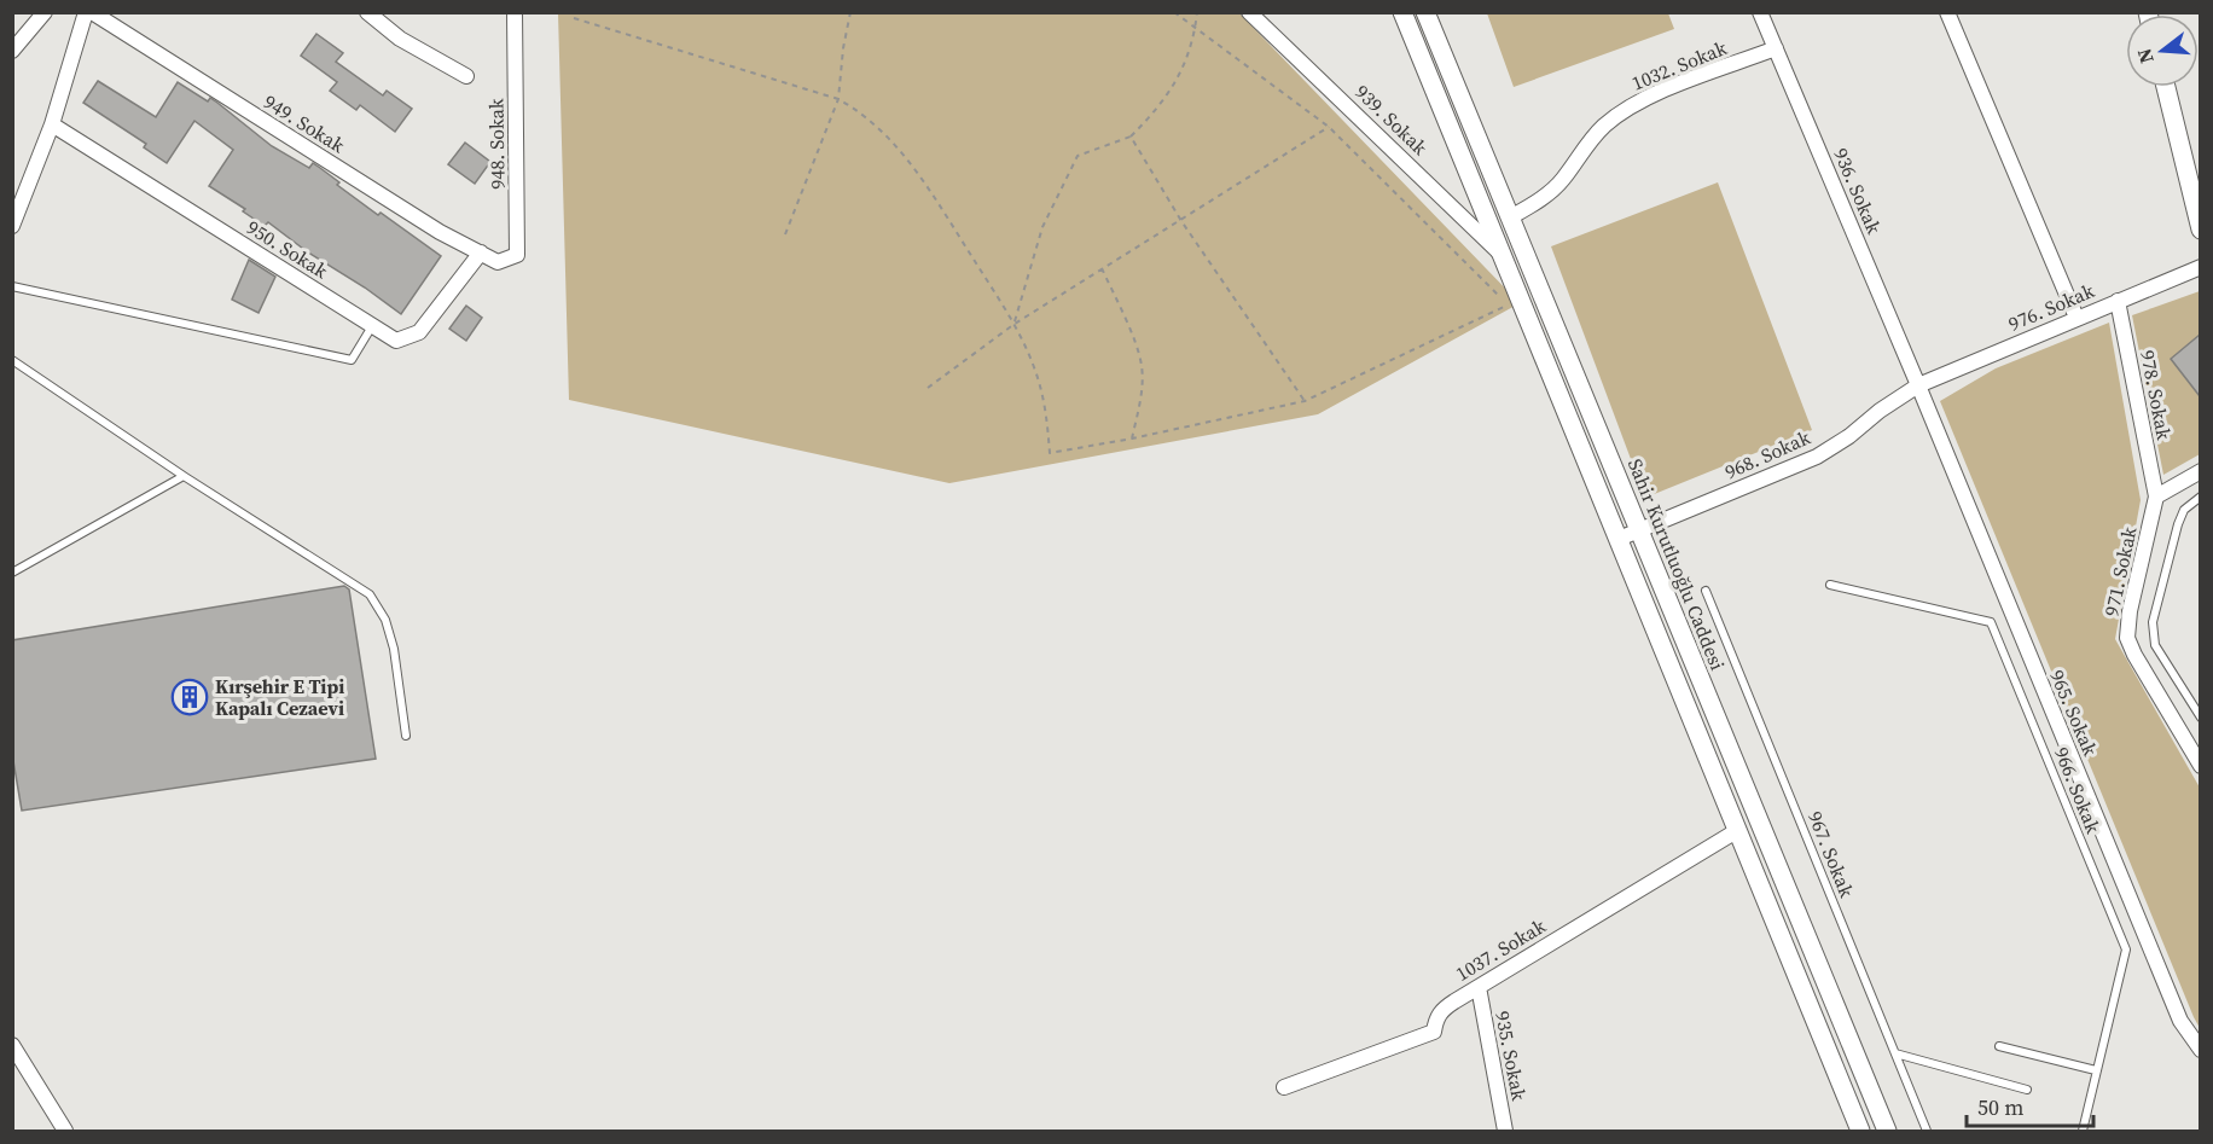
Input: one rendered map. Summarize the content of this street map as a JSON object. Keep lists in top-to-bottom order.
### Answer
{
  "streets": {
    "street": [
      "1032. Sokak",
      "939. Sokak",
      "949. Sokak",
      "948. Sokak",
      "936. Sokak",
      "950. Sokak",
      "976. Sokak",
      "978. Sokak",
      "968. Sokak",
      "Sahir Kurutluoğlu Caddesi",
      "971. Sokak",
      "965. Sokak",
      "1037. Sokak",
      "935. Sokak"
    ],
    "lane": ["966. Sokak", "967. Sokak"]
  },
  "crossings": [
    ["1032. Sokak", "936. Sokak"],
    ["1032. Sokak", "Sahir Kurutluoğlu Caddesi"],
    ["949. Sokak", "948. Sokak"],
    ["949. Sokak", "950. Sokak"],
    ["936. Sokak", "976. Sokak"],
    ["936. Sokak", "968. Sokak"],
    ["936. Sokak", "965. Sokak"],
    ["976. Sokak", "978. Sokak"],
    ["976. Sokak", "968. Sokak"],
    ["976. Sokak", "965. Sokak"],
    ["978. Sokak", "971. Sokak"],
    ["968. Sokak", "Sahir Kurutluoğlu Caddesi"],
    ["968. Sokak", "965. Sokak"],
    ["1037. Sokak", "935. Sokak"]
  ],
  "places": {
    "building": ["Kırşehir E Tipi Kapalı Cezaevi"]
  },
  "scale_bar": "50 m",
  "north": "left"
}
